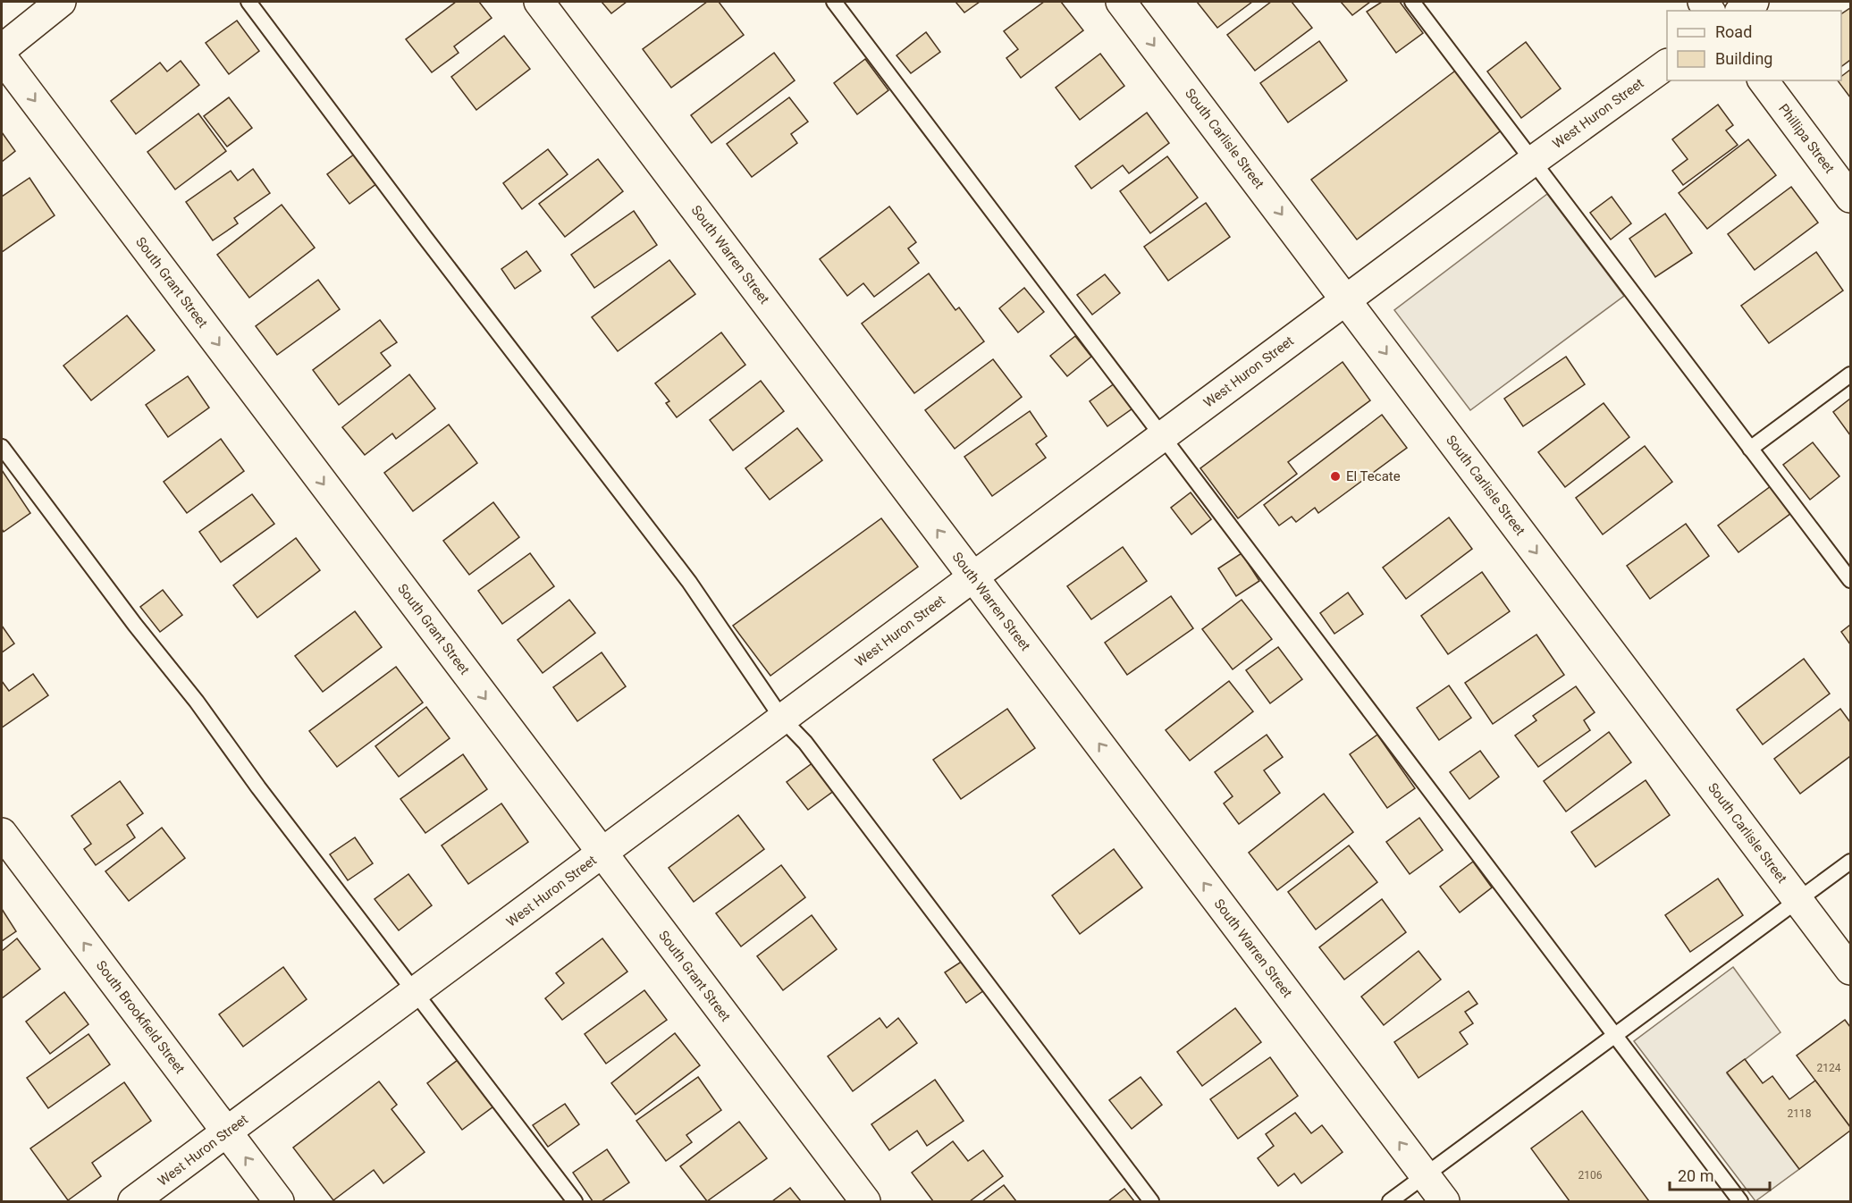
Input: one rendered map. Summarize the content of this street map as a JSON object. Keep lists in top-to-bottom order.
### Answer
{
  "streets": {
    "street": [
      "West Huron Street",
      "South Carlisle Street",
      "Phillipa Street",
      "South Warren Street",
      "South Grant Street",
      "South Brookfield Street"
    ]
  },
  "crossings": [
    ["West Huron Street", "South Carlisle Street"],
    ["West Huron Street", "South Warren Street"],
    ["West Huron Street", "South Grant Street"],
    ["West Huron Street", "South Brookfield Street"]
  ],
  "one_way": [
    "South Carlisle Street",
    "South Warren Street",
    "South Grant Street",
    "South Brookfield Street"
  ],
  "places": ["El Tecate"],
  "house_numbers": ["2124", "2118", "2106"],
  "legend": ["Road", "Building"],
  "scale_bar": "20 m"
}
